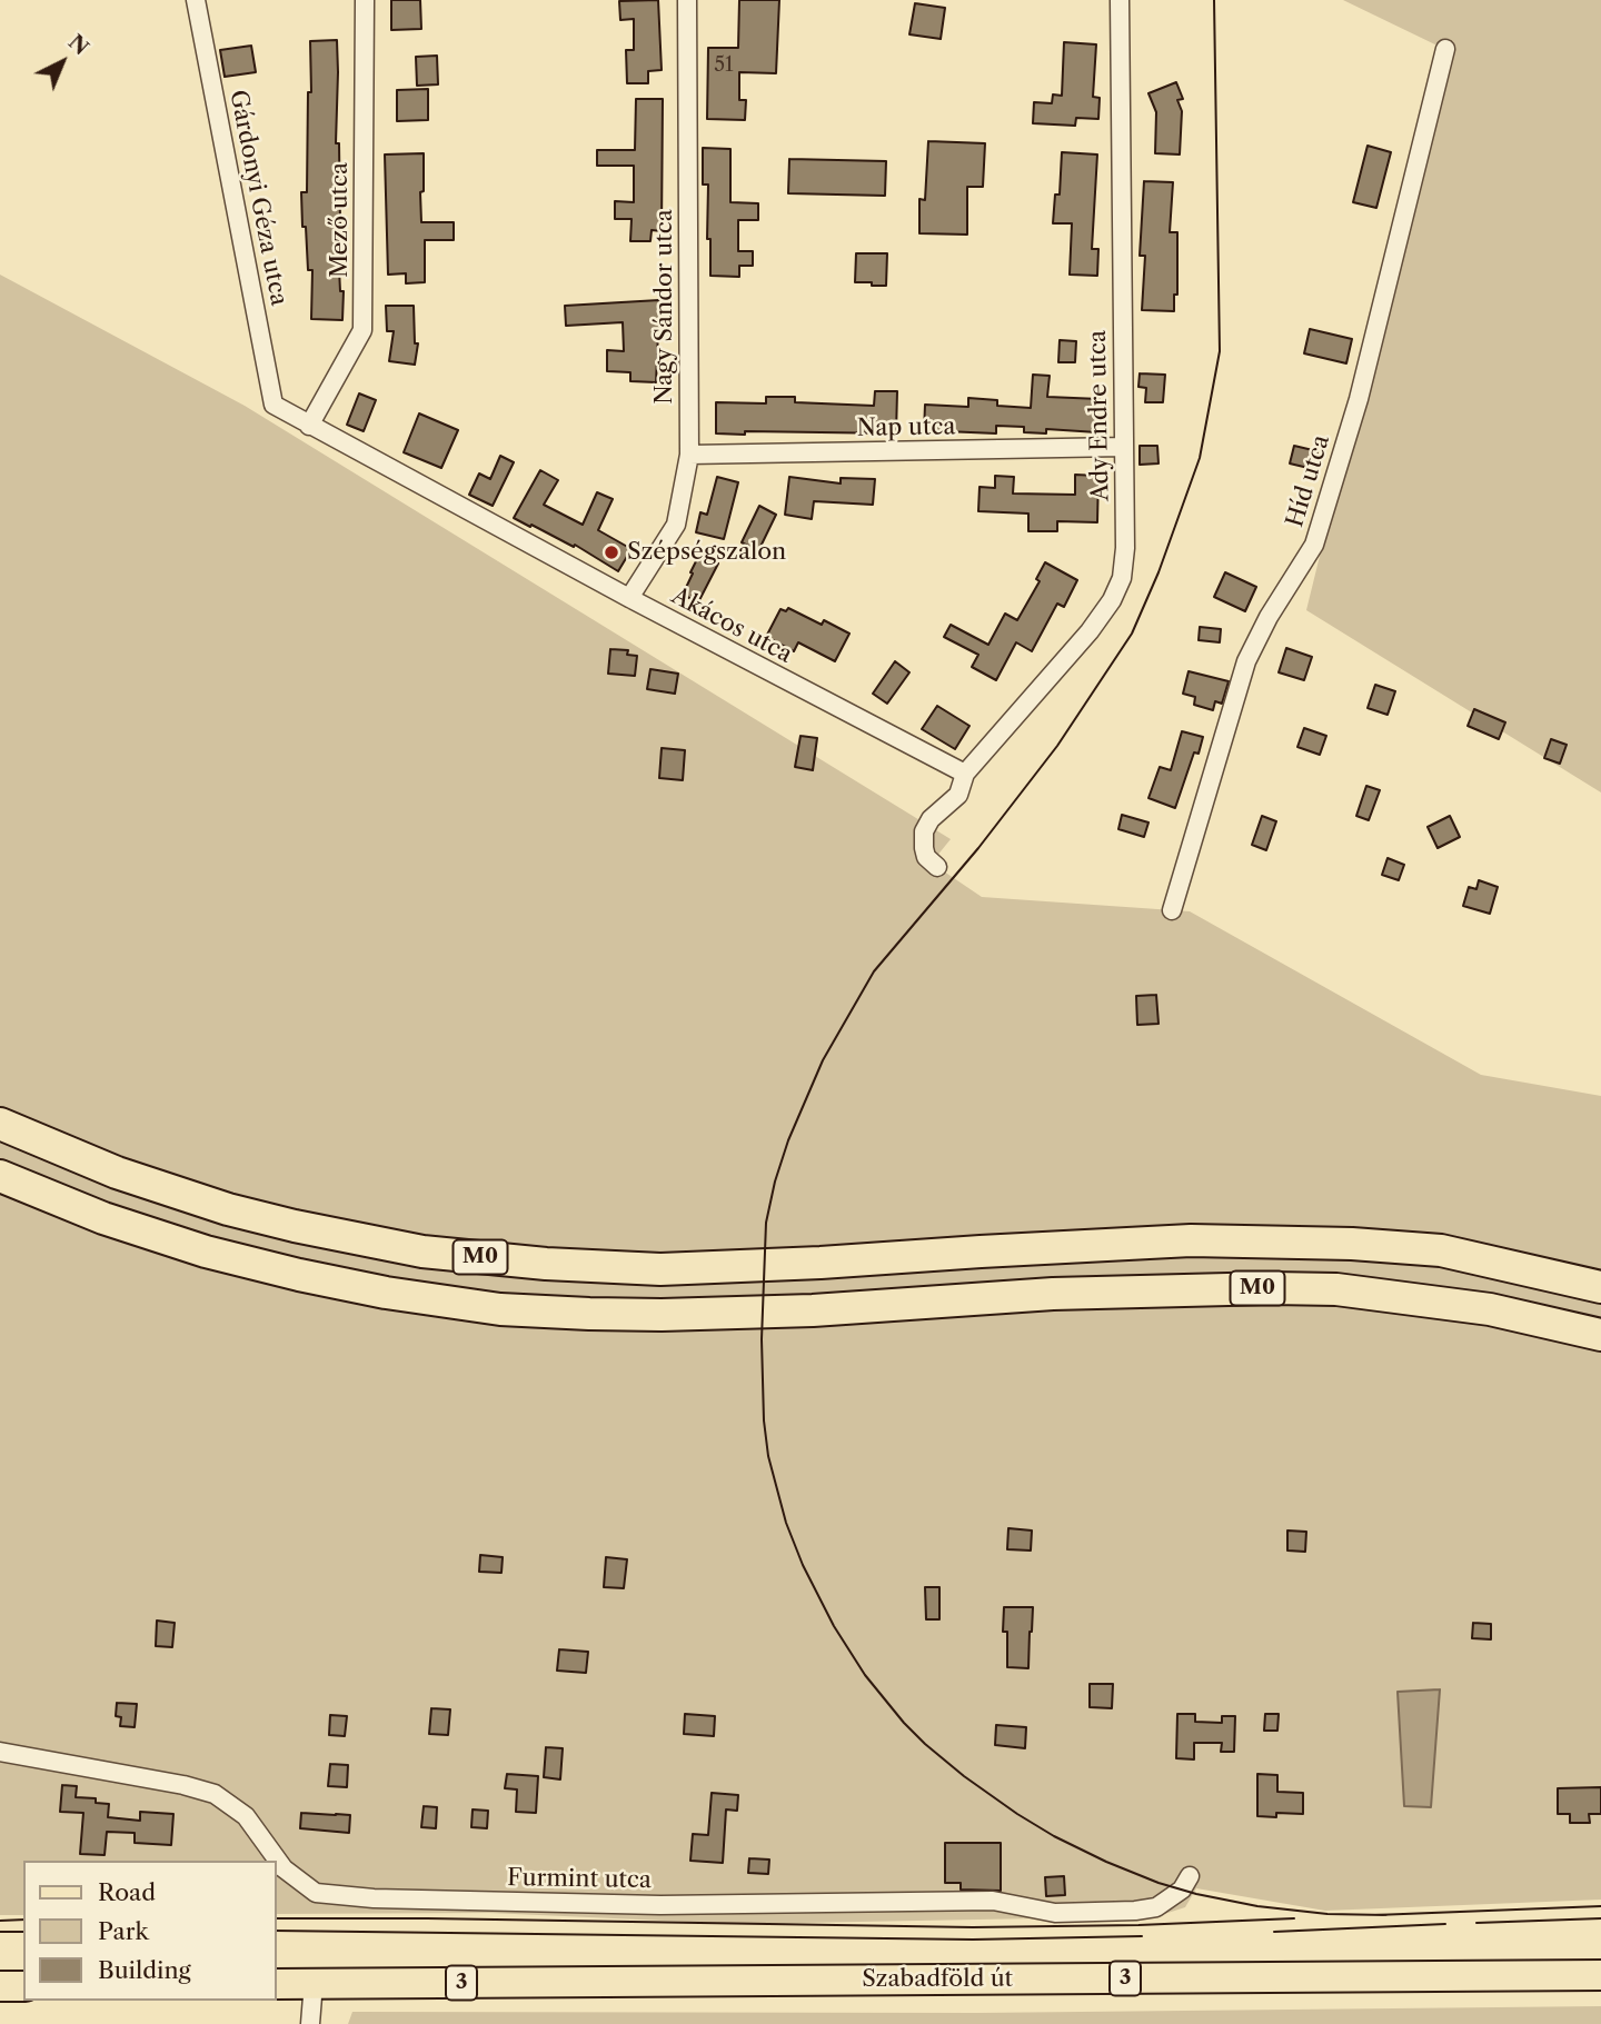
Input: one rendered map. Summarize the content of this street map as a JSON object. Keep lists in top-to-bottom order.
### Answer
{
  "streets": {
    "highway": ["M0"],
    "main road": ["3", "Szabadföld út"],
    "street": [
      "Gárdonyi Géza utca",
      "Mező utca",
      "Nagy Sándor utca",
      "Ady Endre utca",
      "Nap utca",
      "Híd utca",
      "Akácos utca",
      "Furmint utca"
    ]
  },
  "crossings": [
    ["Gárdonyi Géza utca", "Akácos utca"],
    ["Mező utca", "Akácos utca"],
    ["Nagy Sándor utca", "Nap utca"],
    ["Nagy Sándor utca", "Akácos utca"],
    ["Ady Endre utca", "Nap utca"],
    ["Ady Endre utca", "Akácos utca"]
  ],
  "places": ["Szépségszalon"],
  "house_numbers": ["51"],
  "legend": ["Road", "Park", "Building"],
  "north": "top right"
}
